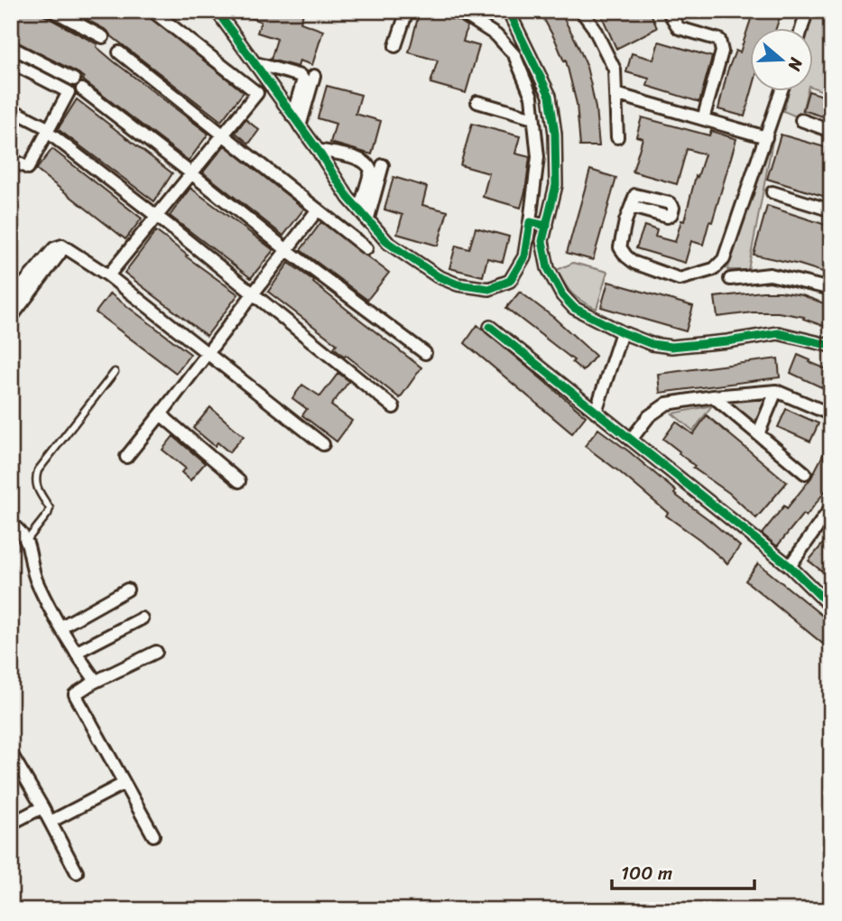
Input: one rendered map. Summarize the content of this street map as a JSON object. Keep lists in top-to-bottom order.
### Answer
{
  "scale_bar": "100 m",
  "north": "right"
}
